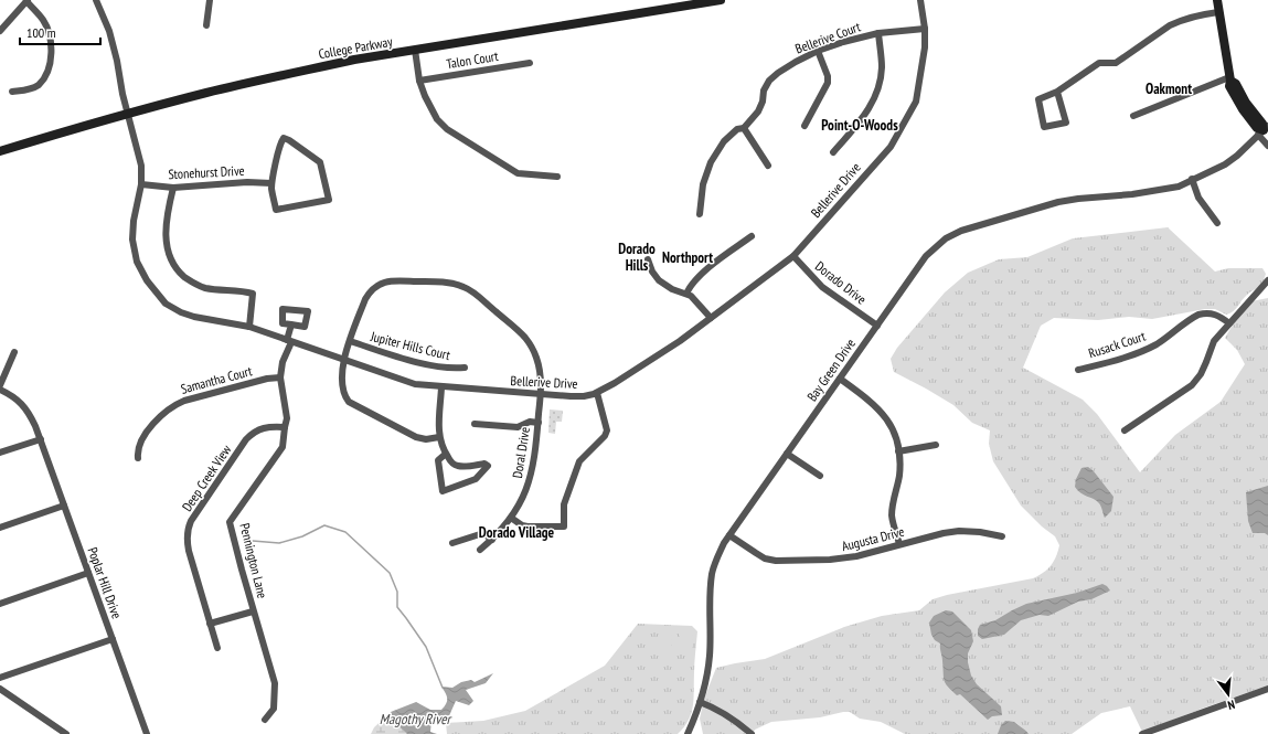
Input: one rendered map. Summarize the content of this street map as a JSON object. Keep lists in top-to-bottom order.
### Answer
{
  "streets": {
    "main road": ["College Parkway"],
    "street": [
      "Bellerive Court",
      "Talon Court",
      "Stonehurst Drive",
      "Bellerive Drive",
      "Dorado Drive",
      "Rusack Court",
      "Jupiter Hills Court",
      "Bay Green Drive",
      "Samantha Court",
      "Doral Drive",
      "Deep Creek View",
      "Augusta Drive",
      "Pennington Lane",
      "Poplar Hill Drive"
    ]
  },
  "crossings": [
    ["Bellerive Court", "Bellerive Drive"],
    ["College Parkway", "Bellerive Drive"],
    ["Stonehurst Drive", "Bellerive Drive"],
    ["Bellerive Drive", "Dorado Drive"],
    ["Bellerive Drive", "Jupiter Hills Court"],
    ["Bellerive Drive", "Doral Drive"],
    ["Bellerive Drive", "Pennington Lane"],
    ["Dorado Drive", "Bay Green Drive"],
    ["Jupiter Hills Court", "Doral Drive"],
    ["Bay Green Drive", "Augusta Drive"],
    ["Samantha Court", "Pennington Lane"],
    ["Deep Creek View", "Pennington Lane"]
  ],
  "districts": [
    "Oakmont",
    "Point-O-Woods",
    "Dorado Hills",
    "Northport",
    "Dorado Village"
  ],
  "water": ["Magothy River"],
  "scale_bar": "100 m",
  "north": "bottom"
}
